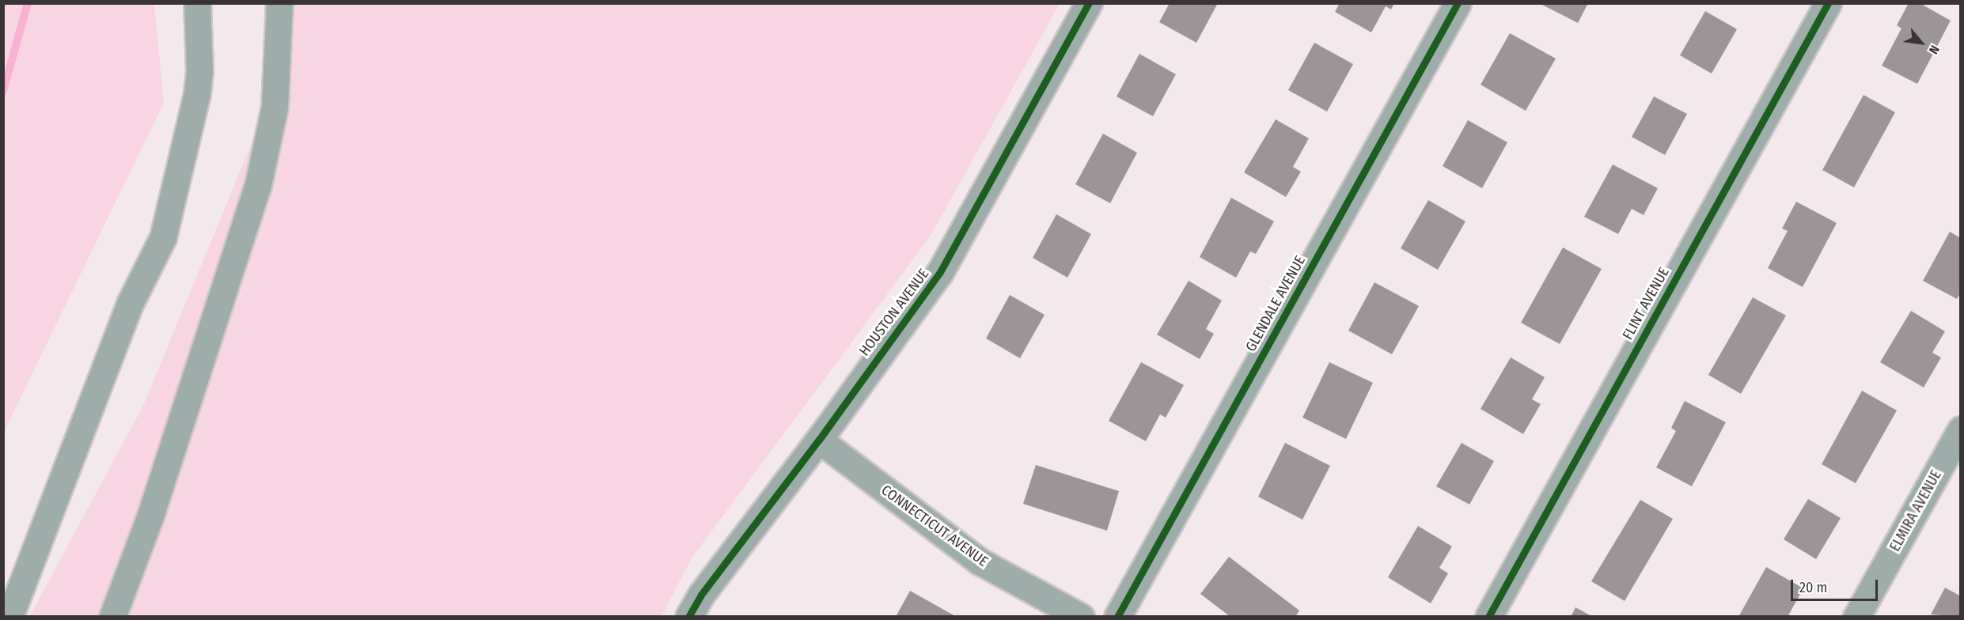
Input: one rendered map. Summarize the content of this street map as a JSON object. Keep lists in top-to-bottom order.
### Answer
{
  "streets": {
    "street": [
      "GLENDALE AVENUE",
      "FLINT AVENUE",
      "HOUSTON AVENUE",
      "ELMIRA AVENUE",
      "CONNECTICUT AVENUE"
    ]
  },
  "crossings": [
    ["HOUSTON AVENUE", "CONNECTICUT AVENUE"]
  ],
  "scale_bar": "20 m",
  "north": "bottom right"
}
